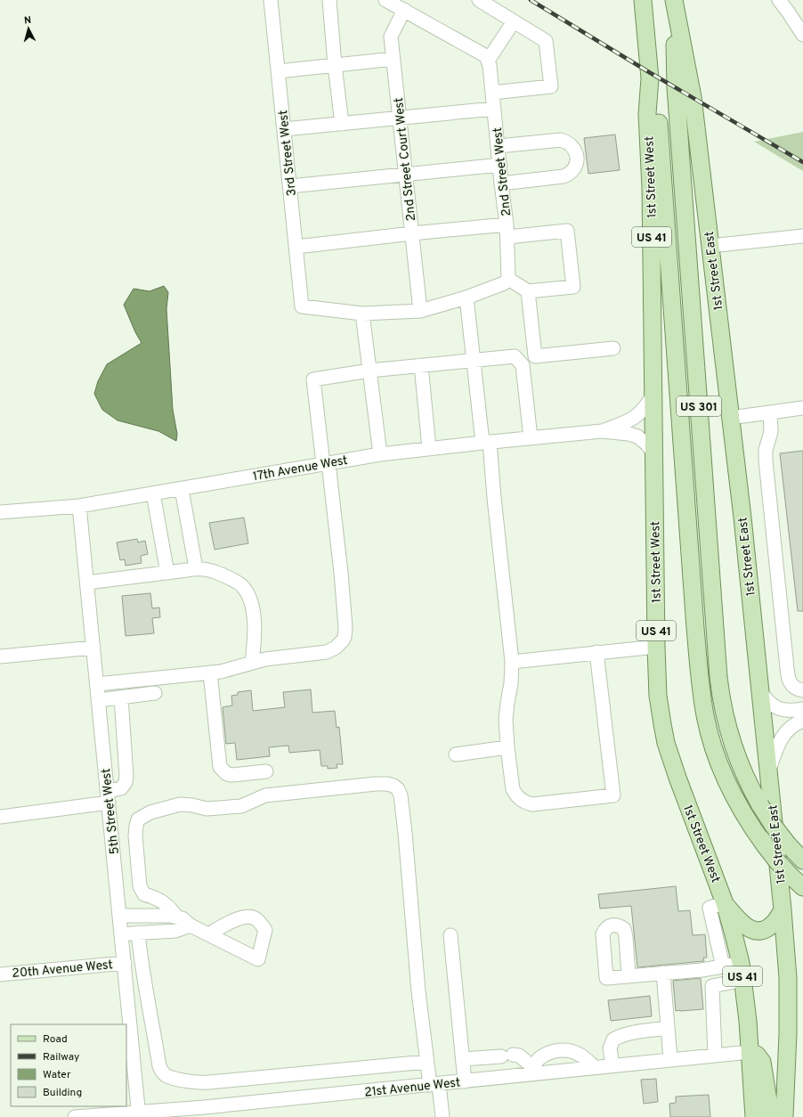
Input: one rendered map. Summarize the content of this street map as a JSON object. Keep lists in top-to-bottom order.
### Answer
{
  "streets": {
    "main road": [
      "1st Street West",
      "US 41",
      "1st Street East",
      "US 301"
    ],
    "street": [
      "3rd Street West",
      "2nd Street Court West",
      "2nd Street West",
      "17th Avenue West",
      "5th Street West",
      "20th Avenue West",
      "21st Avenue West"
    ]
  },
  "crossings": [
    ["1st Street West", "17th Avenue West"],
    ["1st Street West", "21st Avenue West"],
    ["1st Street East", "US 301"],
    ["17th Avenue West", "5th Street West"],
    ["5th Street West", "20th Avenue West"],
    ["5th Street West", "21st Avenue West"]
  ],
  "legend": [
    "Road",
    "Railway",
    "Water",
    "Building"
  ],
  "north": "top"
}
